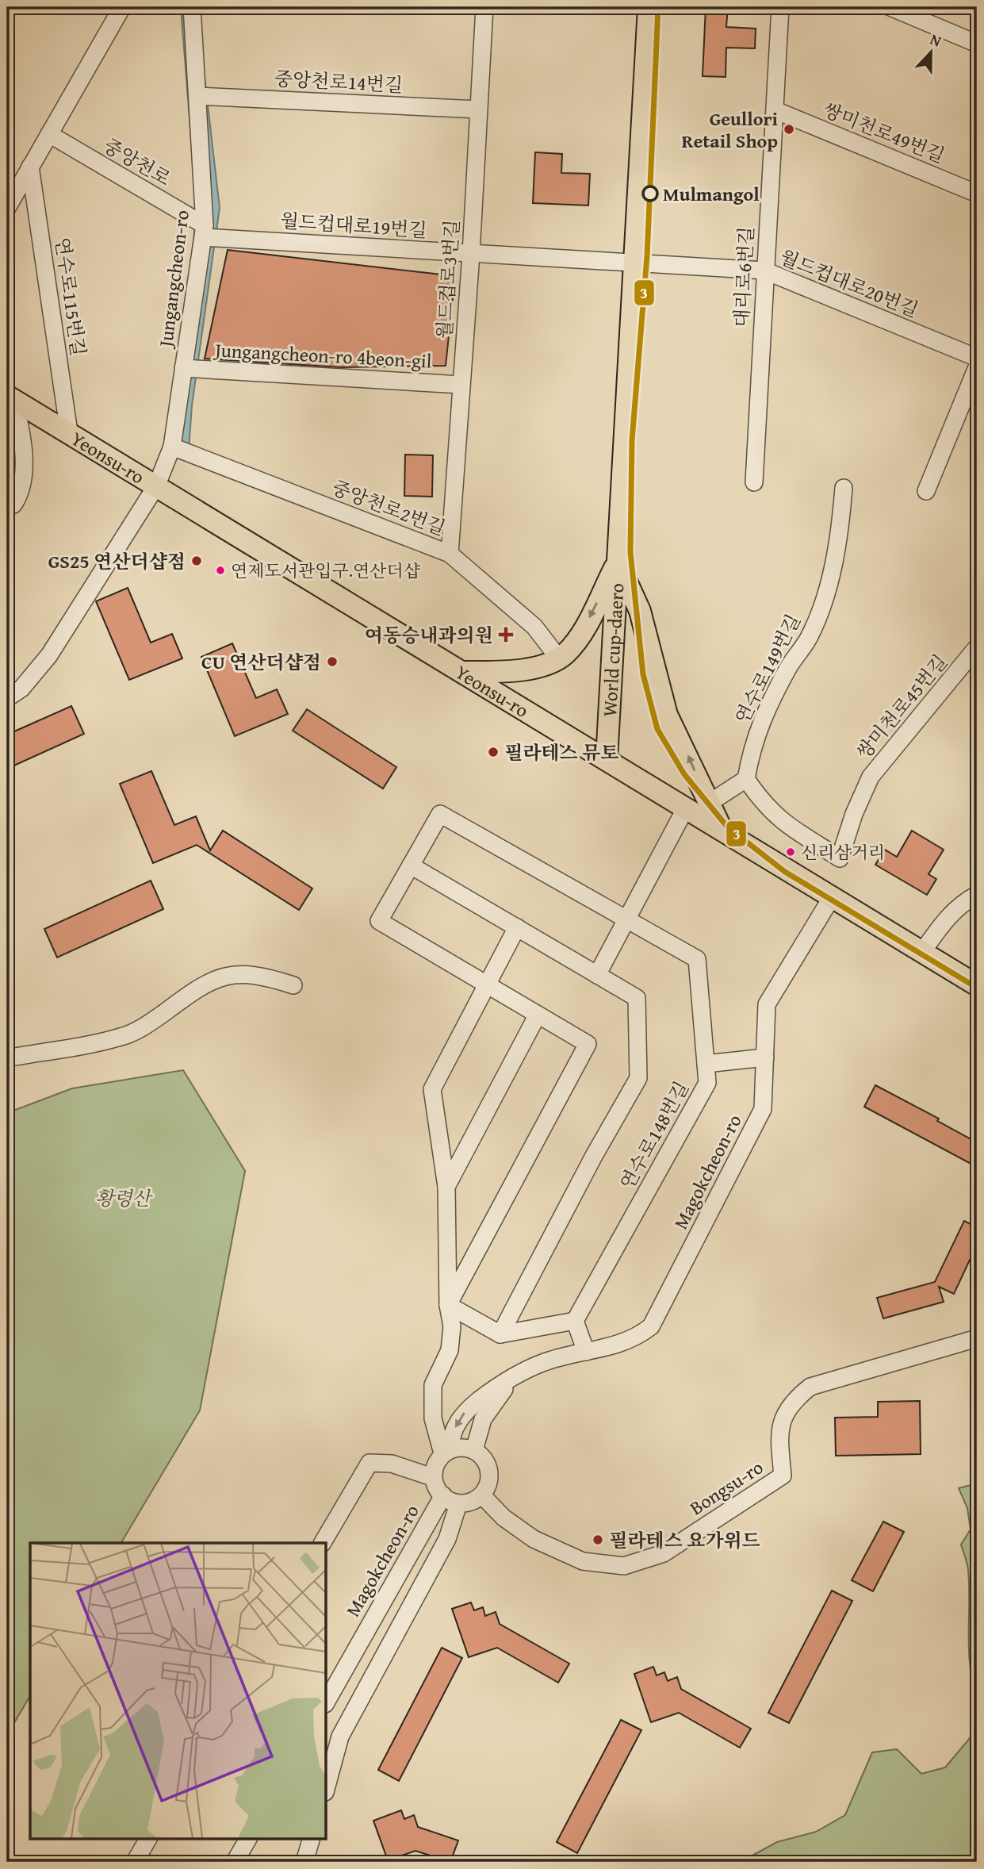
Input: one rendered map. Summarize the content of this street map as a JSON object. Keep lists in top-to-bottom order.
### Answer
{
  "streets": {
    "main road": ["Yeonsu-ro", "World cup-daero"],
    "street": [
      "중앙천로14번길",
      "쌍미천로49번길",
      "중앙천로",
      "월드컵대로19번길",
      "대리로6번길",
      "Jungangcheon-ro",
      "월드컵로3번길",
      "월드컵대로20번길",
      "연수로115번길",
      "Jungangcheon-ro 4beon-gil",
      "중앙천로2번길",
      "연수로149번길",
      "쌍미천로45번길",
      "연수로148번길",
      "Magokcheon-ro",
      "Bongsu-ro"
    ]
  },
  "crossings": [
    ["중앙천로14번길", "Jungangcheon-ro"],
    ["중앙천로14번길", "월드컵로3번길"],
    ["쌍미천로49번길", "대리로6번길"],
    ["중앙천로", "월드컵대로19번길"],
    ["중앙천로", "Jungangcheon-ro"],
    ["월드컵대로19번길", "Jungangcheon-ro"],
    ["월드컵대로19번길", "월드컵로3번길"],
    ["월드컵대로19번길", "월드컵대로20번길"],
    ["월드컵대로19번길", "World cup-daero"],
    ["대리로6번길", "월드컵대로20번길"],
    ["Jungangcheon-ro", "Jungangcheon-ro 4beon-gil"],
    ["Jungangcheon-ro", "Yeonsu-ro"],
    ["Jungangcheon-ro", "중앙천로2번길"],
    ["월드컵로3번길", "Jungangcheon-ro 4beon-gil"],
    ["월드컵로3번길", "중앙천로2번길"],
    ["월드컵대로20번길", "World cup-daero"],
    ["연수로115번길", "Yeonsu-ro"],
    ["Yeonsu-ro", "World cup-daero"],
    ["Yeonsu-ro", "Magokcheon-ro"],
    ["연수로149번길", "쌍미천로45번길"],
    ["Magokcheon-ro", "Bongsu-ro"]
  ],
  "parks": ["황령산"],
  "places": {
    "other": [
      "Geullori Retail Shop",
      "Mulmangol",
      "GS25 연산더샵점",
      "연제도서관입구.연산더샵",
      "CU 연산더샵점",
      "필라테스 뮤토",
      "신리삼거리",
      "필라테스 요가위드"
    ],
    "health": ["여동승내과의원"]
  },
  "lines": ["transit line 3"],
  "north": "top"
}
